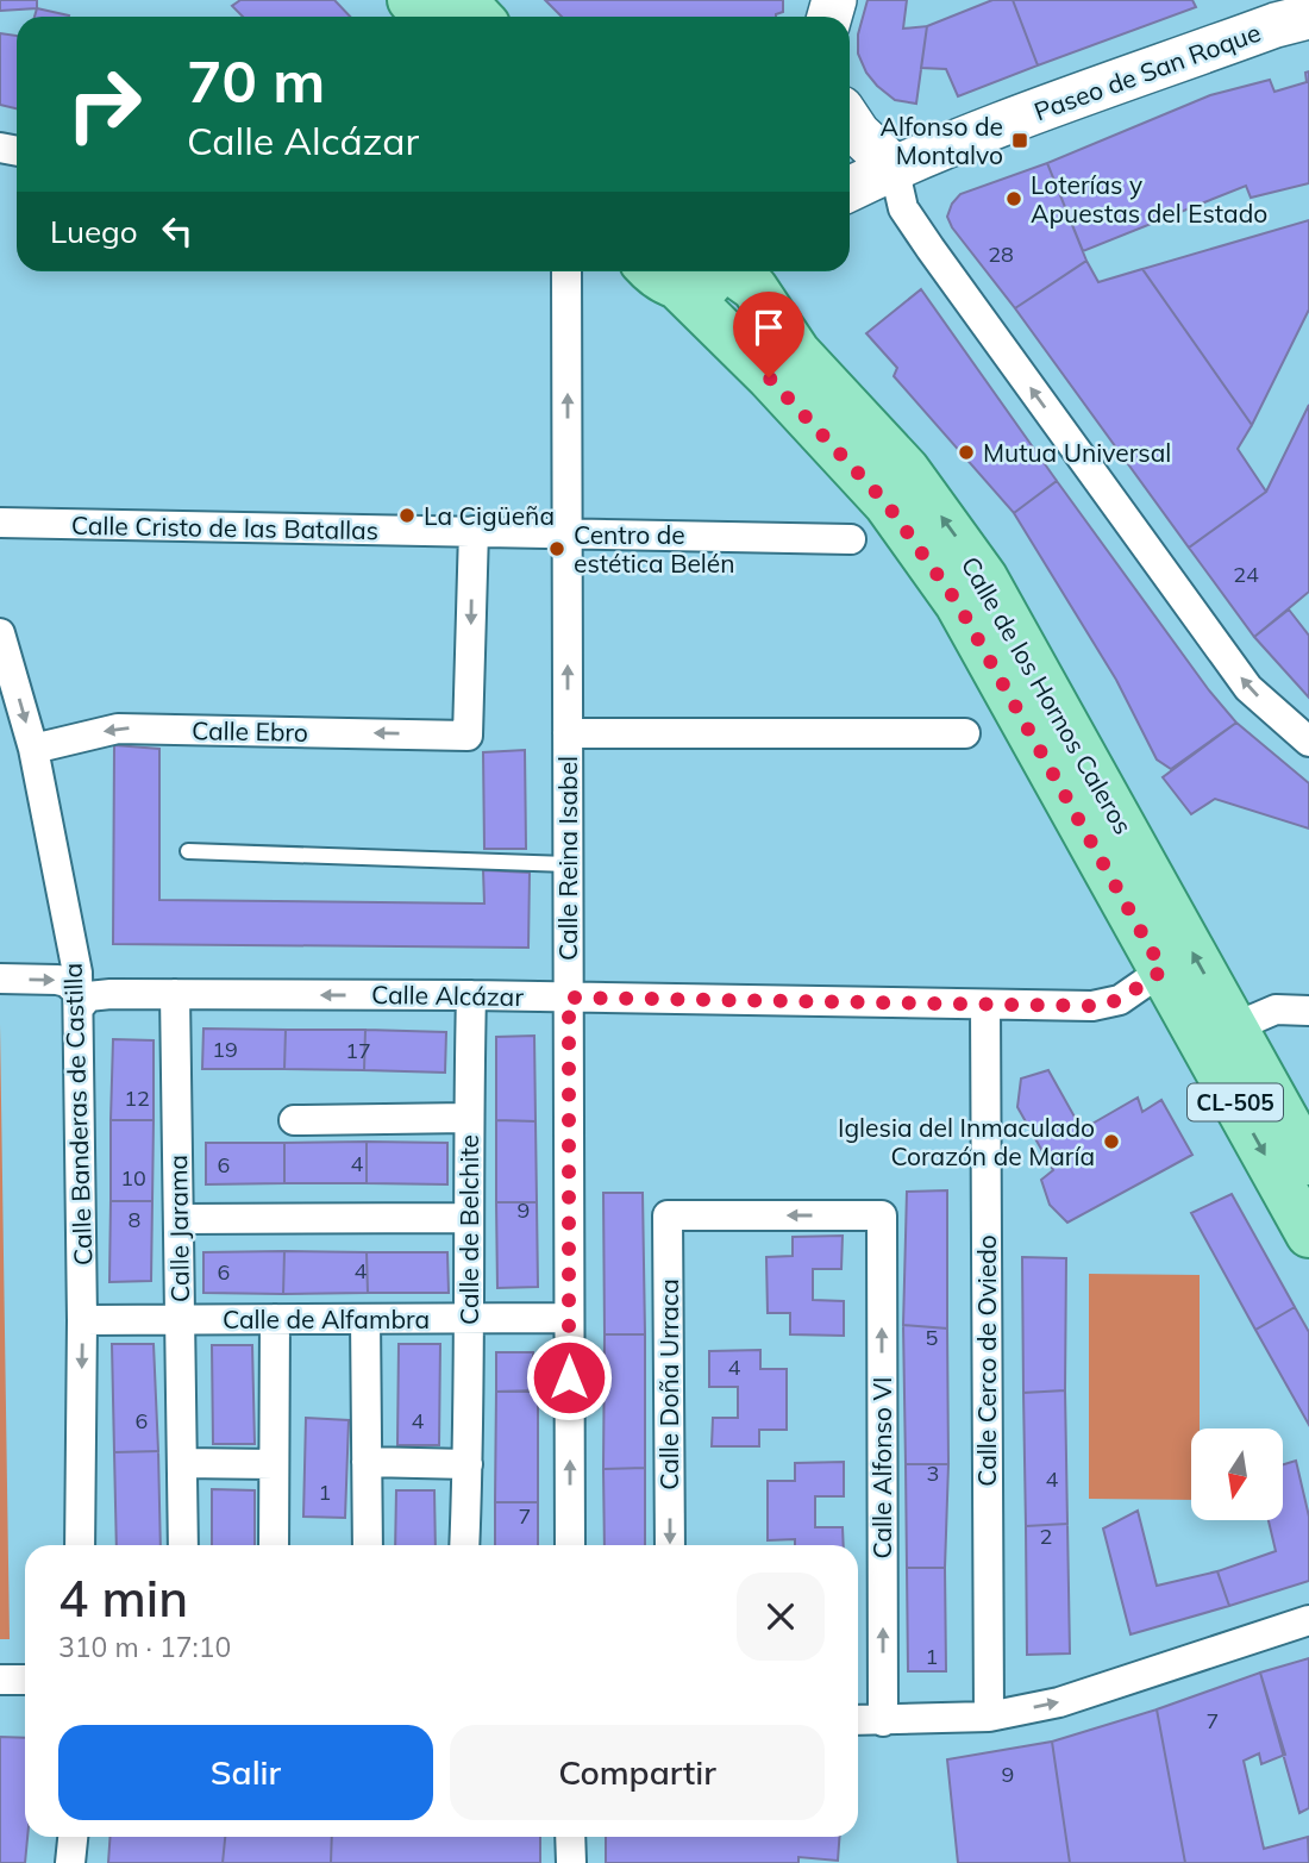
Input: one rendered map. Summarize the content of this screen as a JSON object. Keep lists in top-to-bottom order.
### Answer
{
  "streets": {
    "main road": ["Calle de los Hornos Caleros", "CL-505"],
    "street": [
      "Paseo de San Roque",
      "Calle Cristo de las Batallas",
      "Calle Ebro",
      "Calle Reina Isabel",
      "Calle Alcázar",
      "Calle Banderas de Castilla",
      "Calle Jarama",
      "Calle de Belchite",
      "Calle de Alfambra",
      "Calle Cerco de Oviedo",
      "Calle Doña Urraca",
      "Calle Alfonso VI"
    ]
  },
  "crossings": [
    ["Calle Cristo de las Batallas", "Calle Ebro"],
    ["Calle Cristo de las Batallas", "Calle Reina Isabel"],
    ["Calle de los Hornos Caleros", "Calle Alcázar"],
    ["Calle de los Hornos Caleros", "CL-505"],
    ["Calle Ebro", "Calle Banderas de Castilla"],
    ["Calle Reina Isabel", "Calle Alcázar"],
    ["Calle Reina Isabel", "Calle de Alfambra"],
    ["Calle Alcázar", "Calle Banderas de Castilla"],
    ["Calle Alcázar", "Calle Jarama"],
    ["Calle Alcázar", "Calle de Belchite"],
    ["Calle Alcázar", "Calle Cerco de Oviedo"],
    ["Calle Banderas de Castilla", "Calle de Alfambra"],
    ["Calle Jarama", "Calle de Alfambra"],
    ["Calle de Belchite", "Calle de Alfambra"],
    ["Calle Doña Urraca", "Calle Alfonso VI"]
  ],
  "one_way": ["Calle Doña Urraca"],
  "places": {
    "transit": ["Alfonso de Montalvo"],
    "other": [
      "Loterías y Apuestas del Estado",
      "Mutua Universal",
      "La Cigüeña",
      "Centro de estética Belén",
      "Iglesia del Inmaculado Corazón de María"
    ]
  },
  "house_numbers": [
    "28",
    "24",
    "19",
    "17",
    "12",
    "4",
    "6",
    "10",
    "9",
    "8",
    "4",
    "6",
    "5",
    "4",
    "6",
    "4",
    "3",
    "4",
    "1",
    "7",
    "2",
    "1",
    "7",
    "9"
  ],
  "north": "bottom",
  "page": {
    "turn": ["70 m", "Calle Alcázar"],
    "then": "Luego",
    "heading": ["4 min", "310 m · 17:10"],
    "buttons": ["Salir", "Compartir"]
  }
}
